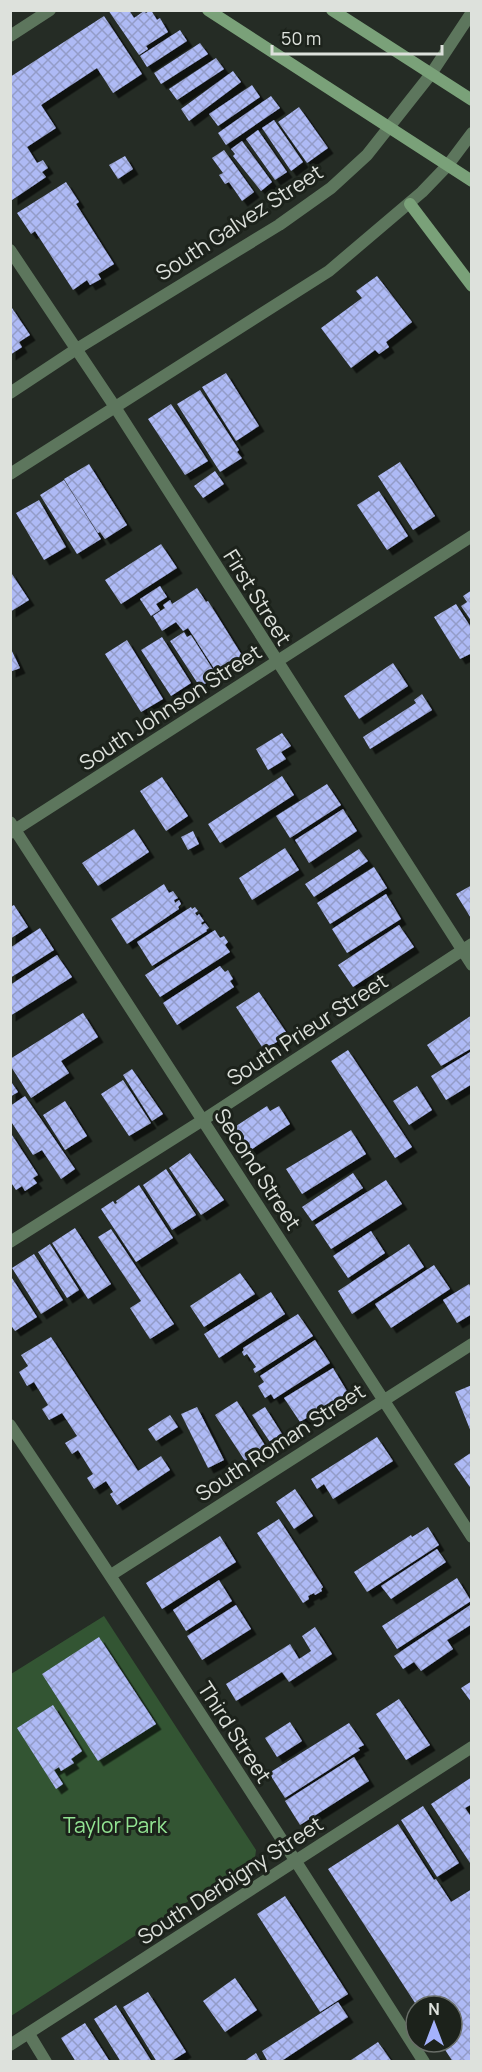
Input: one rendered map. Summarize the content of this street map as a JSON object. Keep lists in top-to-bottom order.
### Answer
{
  "streets": {
    "street": [
      "South Galvez Street",
      "First Street",
      "South Johnson Street",
      "South Prieur Street",
      "Second Street",
      "South Roman Street",
      "Third Street",
      "South Derbigny Street"
    ]
  },
  "crossings": [
    ["South Galvez Street", "First Street"],
    ["First Street", "South Johnson Street"],
    ["First Street", "South Prieur Street"],
    ["South Johnson Street", "Second Street"],
    ["South Prieur Street", "Second Street"],
    ["Second Street", "South Roman Street"],
    ["South Roman Street", "Third Street"],
    ["Third Street", "South Derbigny Street"]
  ],
  "parks": ["Taylor Park"],
  "scale_bar": "50 m",
  "north": "top"
}
